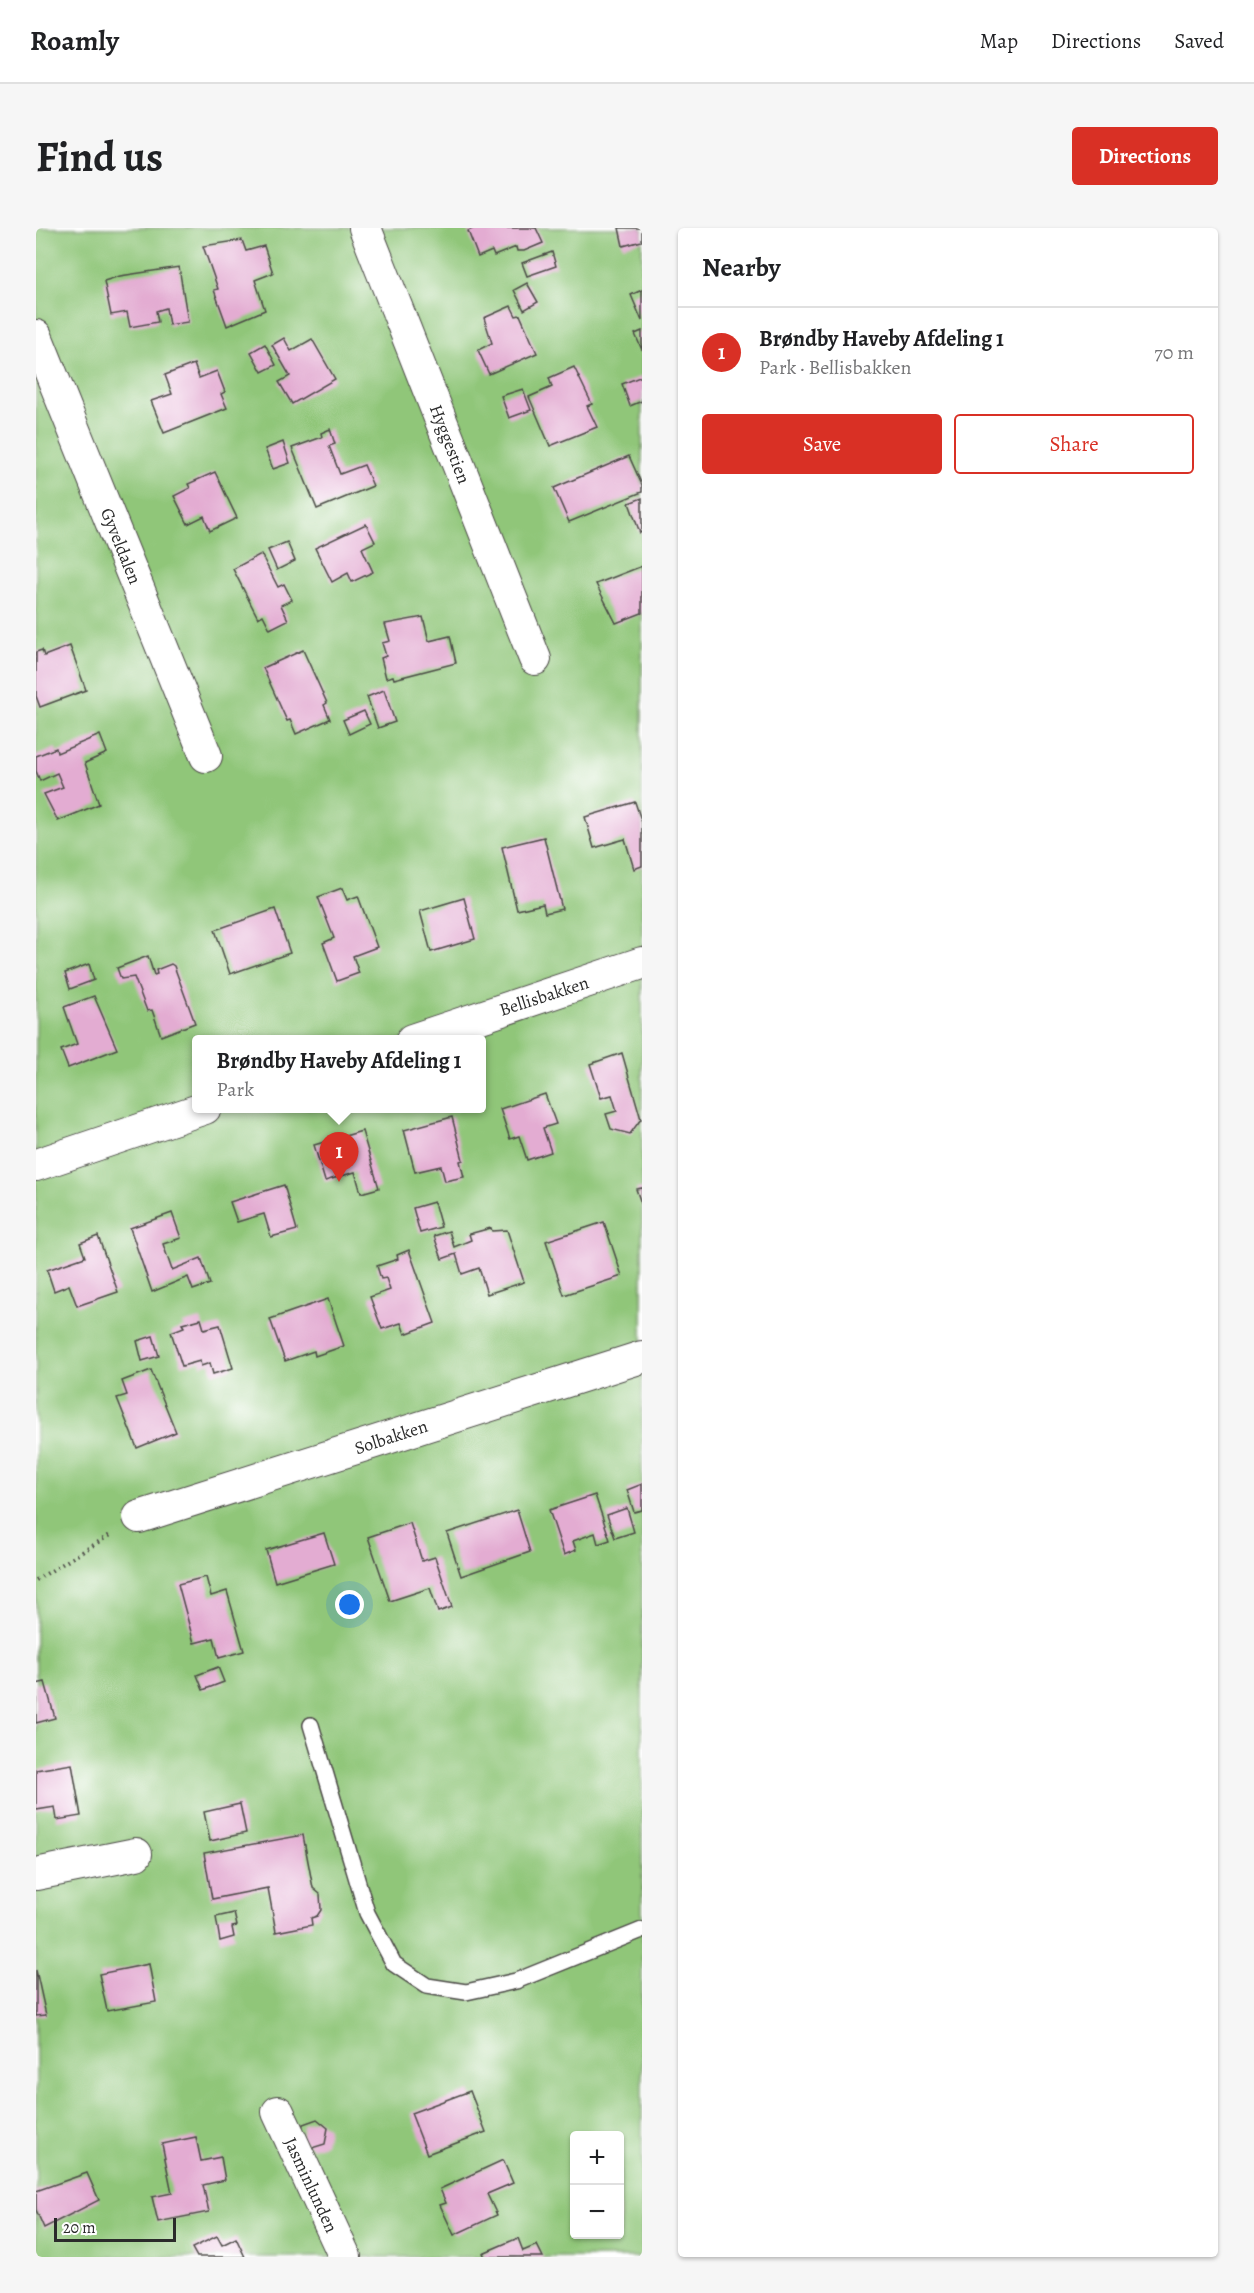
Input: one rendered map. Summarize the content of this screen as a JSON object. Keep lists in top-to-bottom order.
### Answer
{
  "streets": {
    "street": [
      "Hyggestien",
      "Gyveldalen",
      "Bellisbakken",
      "Solbakken",
      "Jasminlunden"
    ]
  },
  "scale_bar": "20 m",
  "page": {
    "header": "Roamly",
    "nav": ["Map", "Directions", "Saved"],
    "buttons": [
      "Directions",
      ["Save", "Share"]
    ],
    "title": "Find us",
    "heading": "Nearby",
    "list": [
      {
        "mark": "1",
        "name": "Brøndby Haveby Afdeling 1",
        "note": "Park · Bellisbakken",
        "value": "70 m"
      }
    ],
    "popup": ["Brøndby Haveby Afdeling 1", "Park"],
    "pins": "1",
    "map_buttons": ["+", "−"],
    "scale": "20 m"
  }
}
